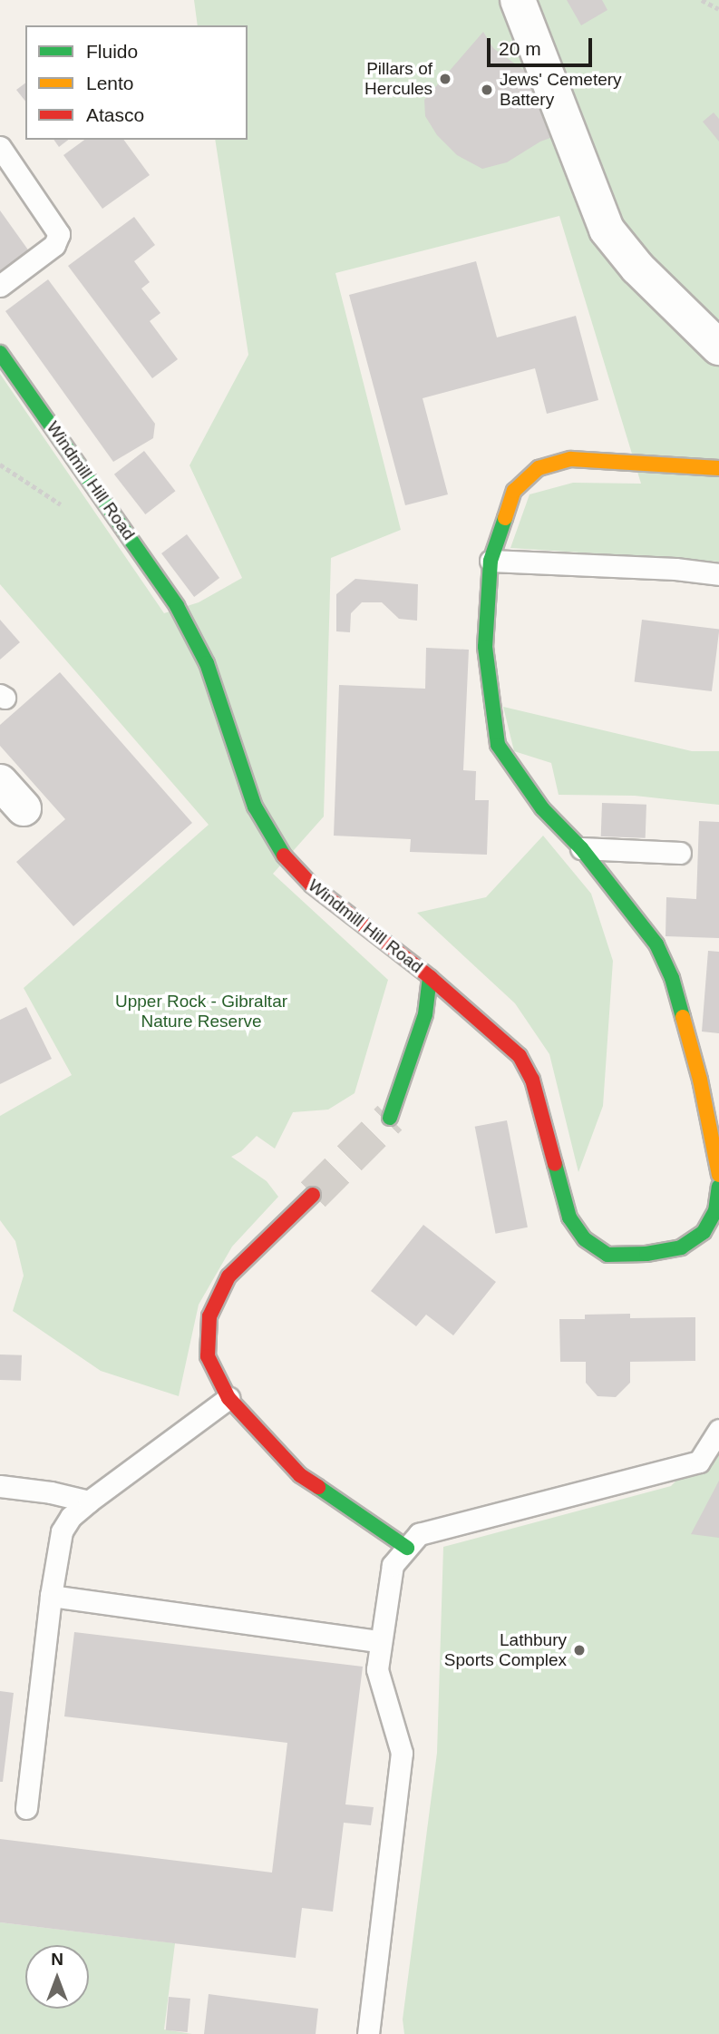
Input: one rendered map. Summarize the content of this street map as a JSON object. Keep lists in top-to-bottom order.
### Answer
{
  "streets": {
    "street": ["Windmill Hill Road"]
  },
  "parks": ["Upper Rock - Gibraltar Nature Reserve"],
  "places": ["Pillars of Hercules", "Jews' Cemetery Battery", "Lathbury Sports Complex"],
  "legend": ["Fluido", "Lento", "Atasco"],
  "scale_bar": "20 m",
  "north": "top"
}
